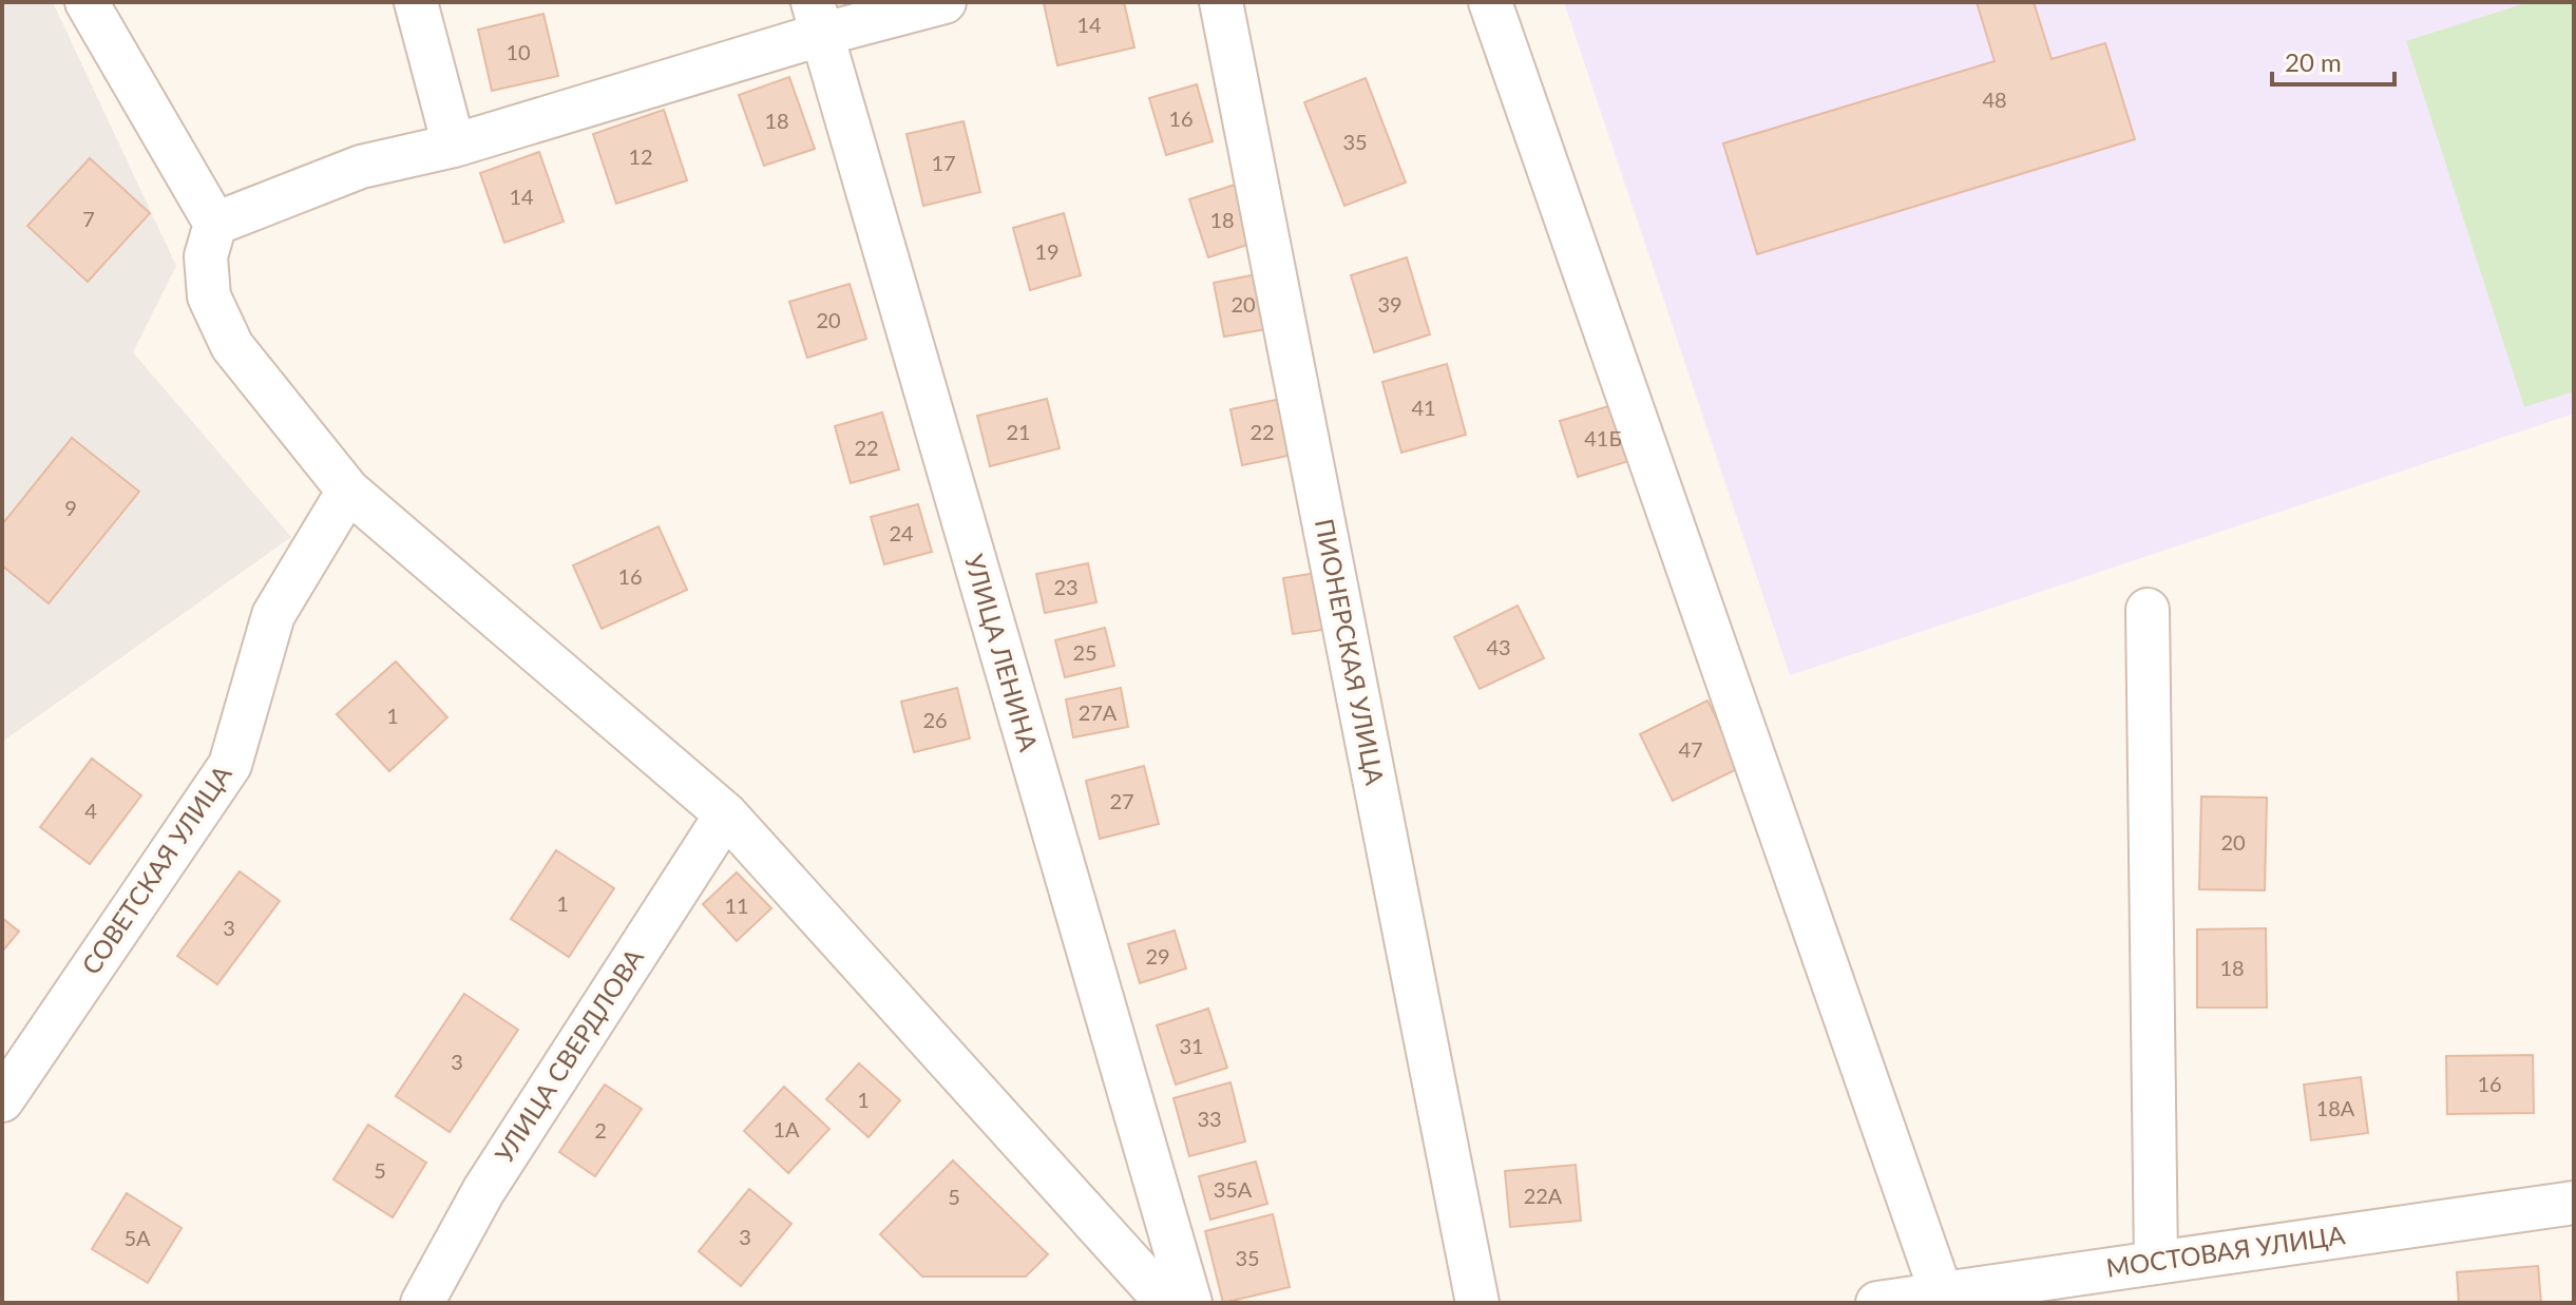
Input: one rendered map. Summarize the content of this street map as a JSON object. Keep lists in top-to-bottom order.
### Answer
{
  "streets": {
    "street": [
      "ПИОНЕРСКАЯ УЛИЦА",
      "УЛИЦА ЛЕНИНА",
      "СОВЕТСКАЯ УЛИЦА",
      "УЛИЦА СВЕРДЛОВА",
      "МОСТОВАЯ УЛИЦА"
    ]
  },
  "house_numbers": [
    "14",
    "10",
    "48",
    "16",
    "18",
    "35",
    "12",
    "17",
    "14",
    "7",
    "18",
    "19",
    "20",
    "39",
    "20",
    "41",
    "21",
    "22",
    "41Б",
    "22",
    "9",
    "24",
    "16",
    "23",
    "43",
    "25",
    "27А",
    "1",
    "26",
    "47",
    "27",
    "4",
    "20",
    "1",
    "11",
    "3",
    "29",
    "18",
    "31",
    "3",
    "16",
    "1",
    "18А",
    "33",
    "1А",
    "2",
    "5",
    "35А",
    "22А",
    "5",
    "3",
    "5А",
    "35"
  ],
  "scale_bar": "20 m"
}
